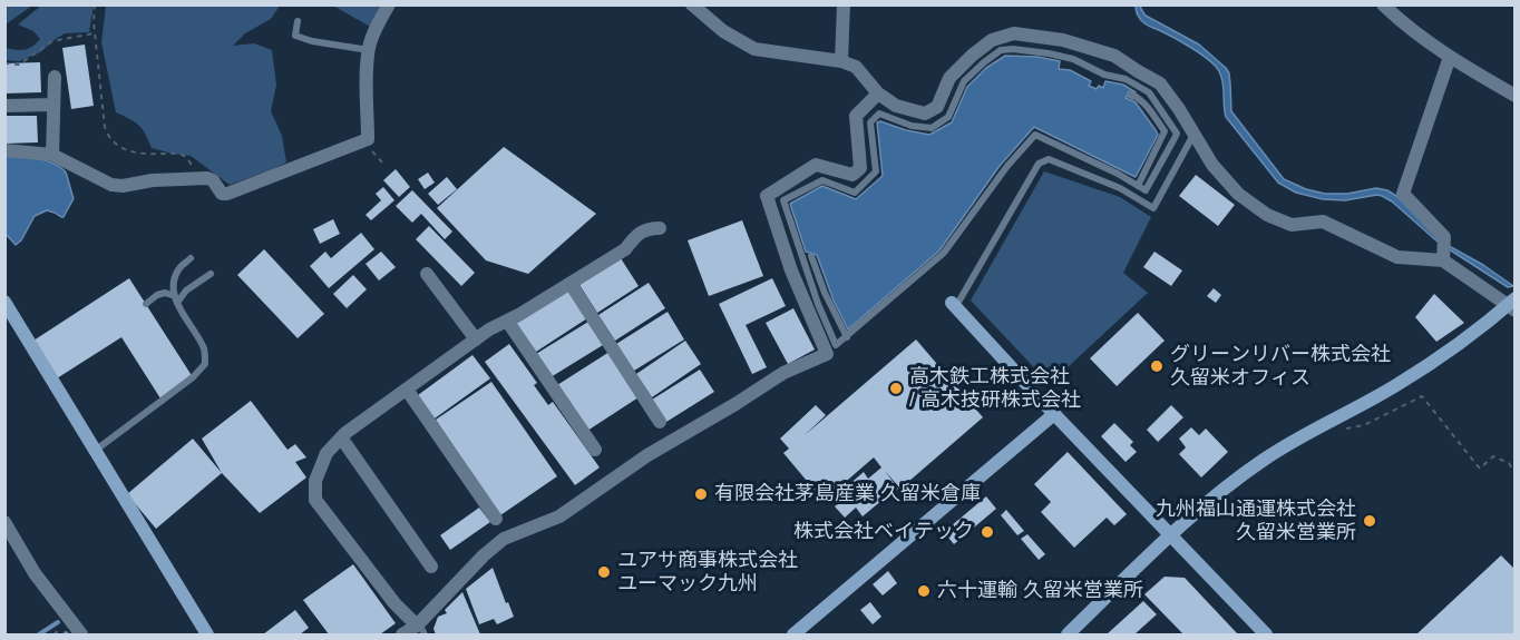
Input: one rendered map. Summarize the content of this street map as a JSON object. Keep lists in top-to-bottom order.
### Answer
{
  "places": [
    "グリーンリバー株式会社 久留米オフィス",
    "高木鉄工株式会社 / 高木技研株式会社",
    "有限会社茅島産業 久留米倉庫",
    "九州福山通運株式会社 久留米営業所",
    "株式会社ベイテック",
    "ユアサ商事株式会社 ユーマック九州",
    "六十運輸 久留米営業所"
  ]
}
